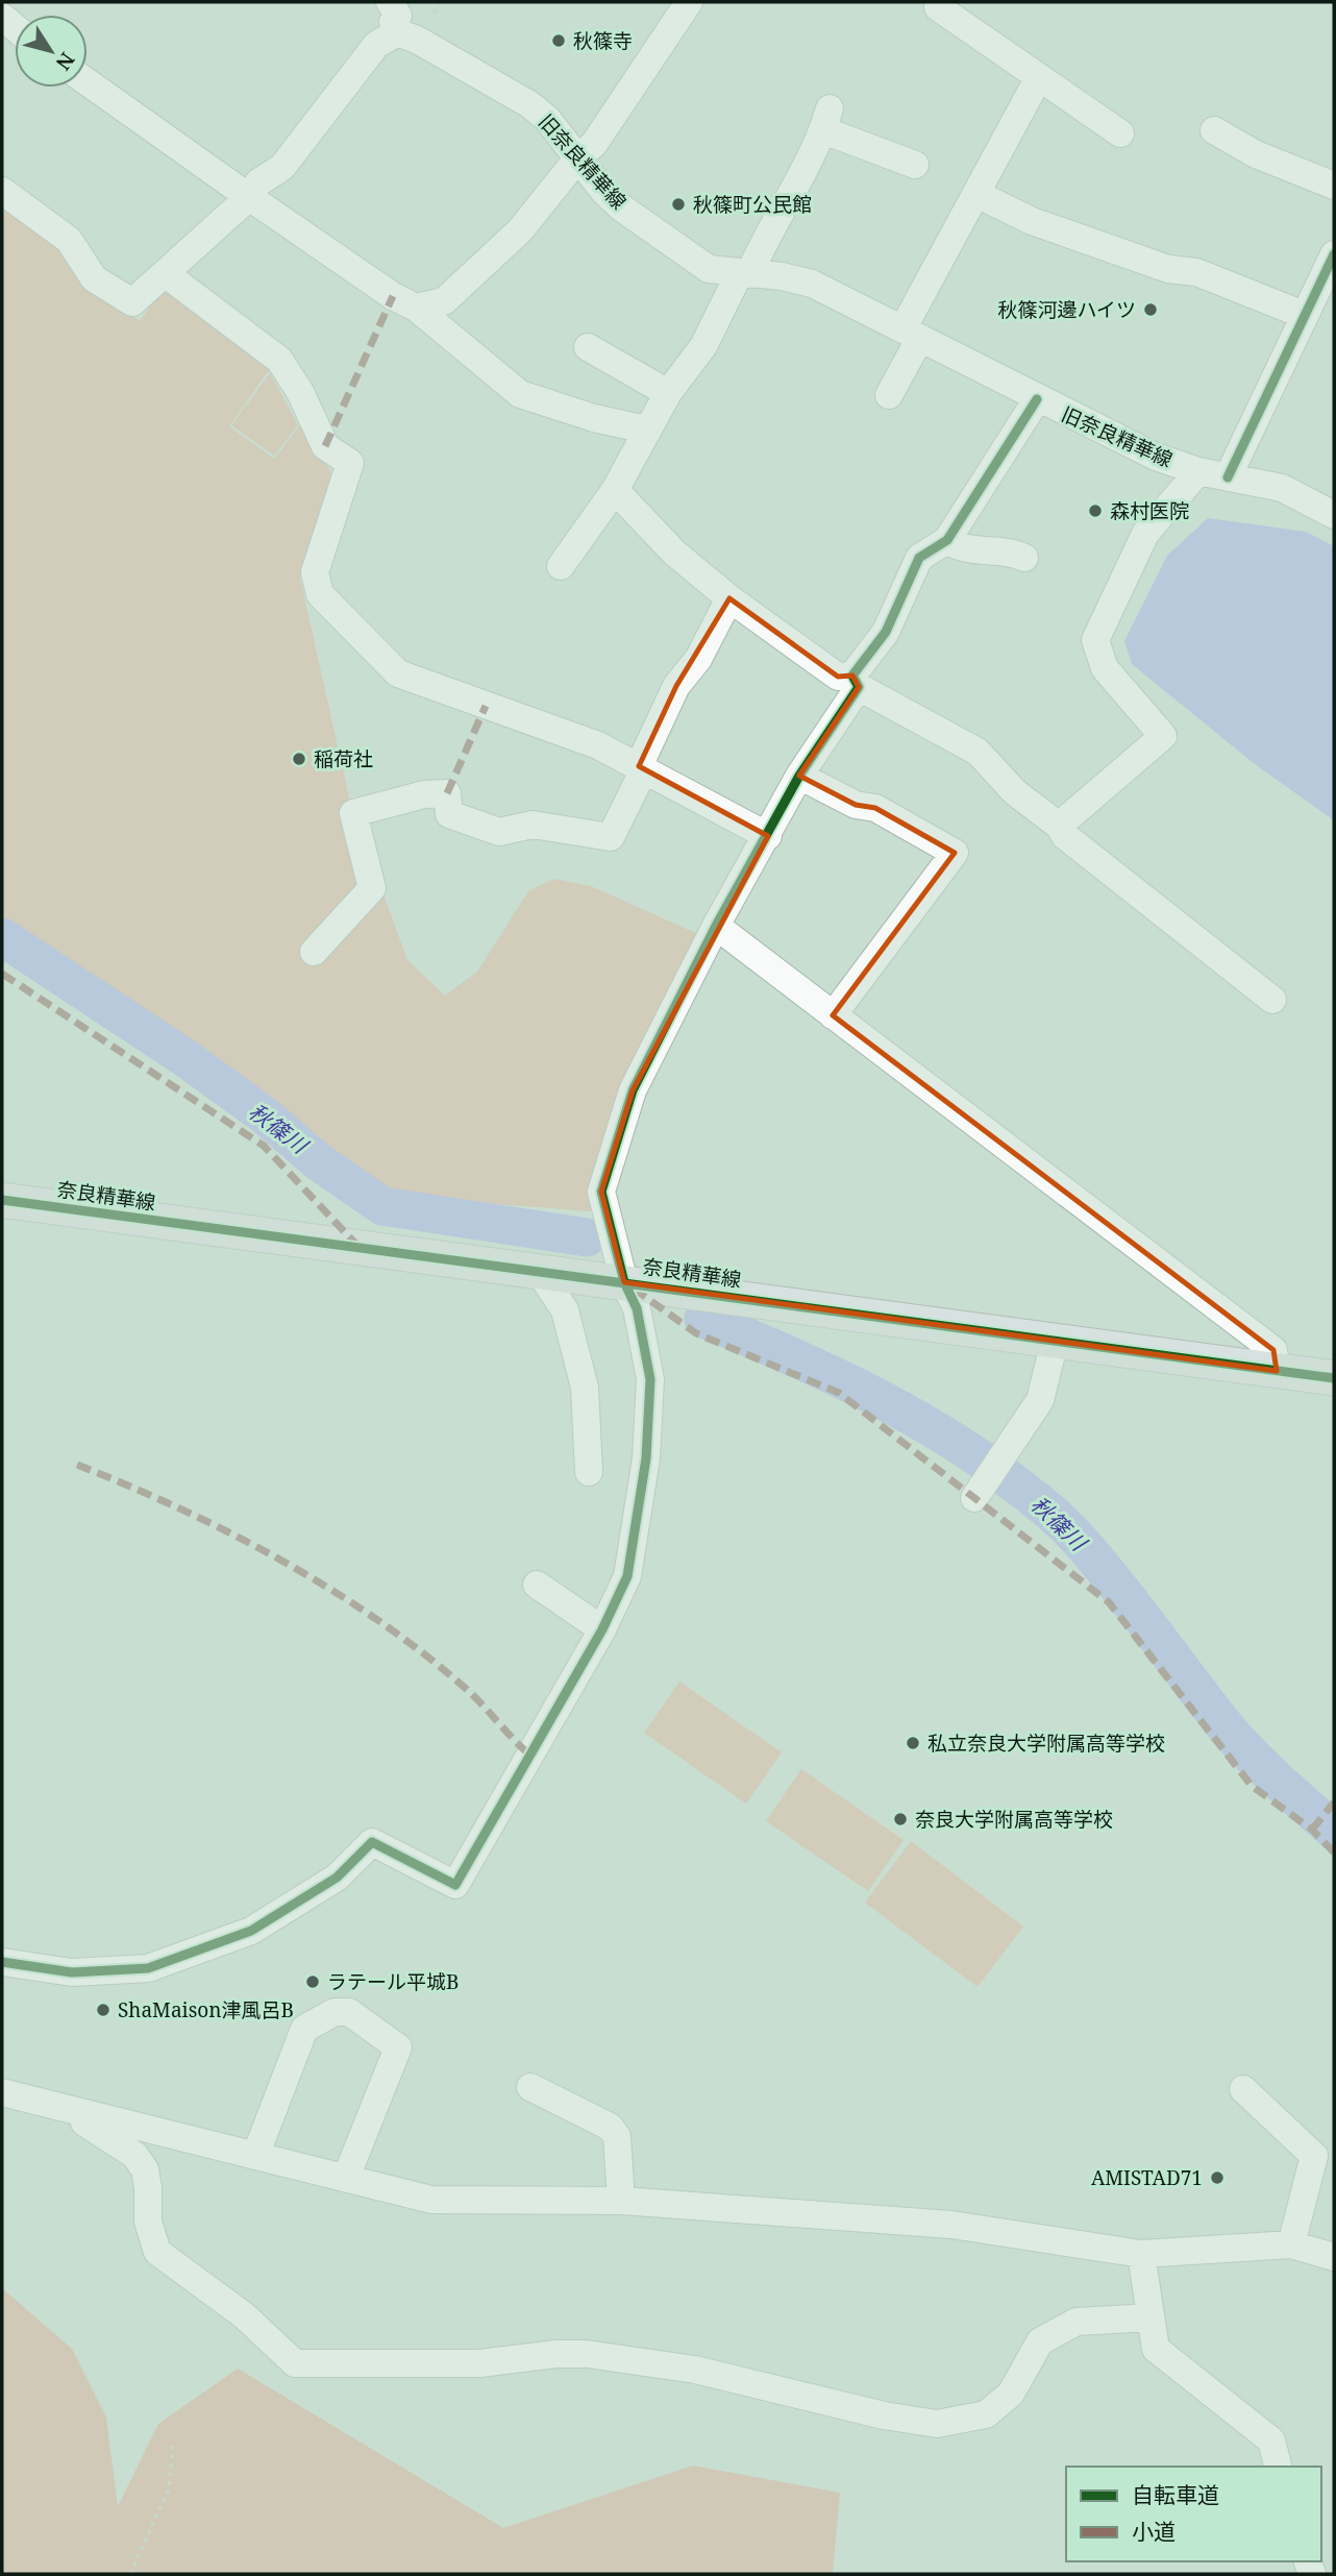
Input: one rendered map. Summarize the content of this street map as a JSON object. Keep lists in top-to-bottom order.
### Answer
{
  "streets": {
    "main road": ["奈良精華線"],
    "street": ["旧奈良精華線"]
  },
  "water": ["秋篠川"],
  "places": [
    "秋篠寺",
    "秋篠町公民館",
    "秋篠河邊ハイツ",
    "森村医院",
    "稲荷社",
    "私立奈良大学附属高等学校",
    "奈良大学附属高等学校",
    "ラテール平城B",
    "ShaMaison津風呂B",
    "AMISTAD71"
  ],
  "legend": ["自転車道", "小道"],
  "north": "bottom right"
}
